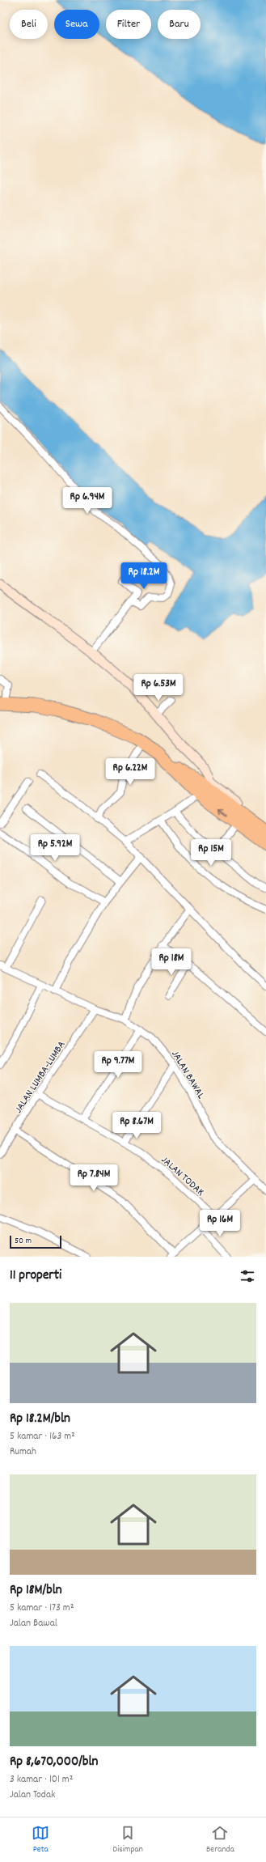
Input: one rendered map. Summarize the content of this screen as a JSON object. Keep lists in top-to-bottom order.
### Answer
{
  "streets": {
    "street": ["JALAN BAWAL", "JALAN LUMBA-LUMBA", "JALAN TODAK"]
  },
  "crossings": [
    ["JALAN BAWAL", "JALAN LUMBA-LUMBA"],
    ["JALAN LUMBA-LUMBA", "JALAN TODAK"]
  ],
  "scale_bar": "50 m",
  "page": {
    "chip": [
      "Beli",
      "Sewa",
      "Filter",
      "Baru"
    ],
    "price": [
      "Rp 6.94M",
      "Rp 18.2M",
      "Rp 6.53M",
      "Rp 6.22M",
      "Rp 5.92M",
      "Rp 15M",
      "Rp 18M",
      "Rp 9.77M",
      "Rp 8.67M",
      "Rp 7.84M",
      "Rp 16M"
    ],
    "scale": "50 m",
    "heading": "11 properti",
    "list": [
      {
        "name": "Rp 18.2M/bln",
        "note": "5 kamar · 163 m² · Rumah"
      },
      {
        "name": "Rp 18M/bln",
        "note": "5 kamar · 173 m² · Jalan Bawal"
      },
      {
        "name": "Rp 8,670,000/bln",
        "note": "3 kamar · 101 m² · Jalan Todak"
      }
    ],
    "tabs": ["Peta", "Disimpan", "Beranda"]
  }
}
